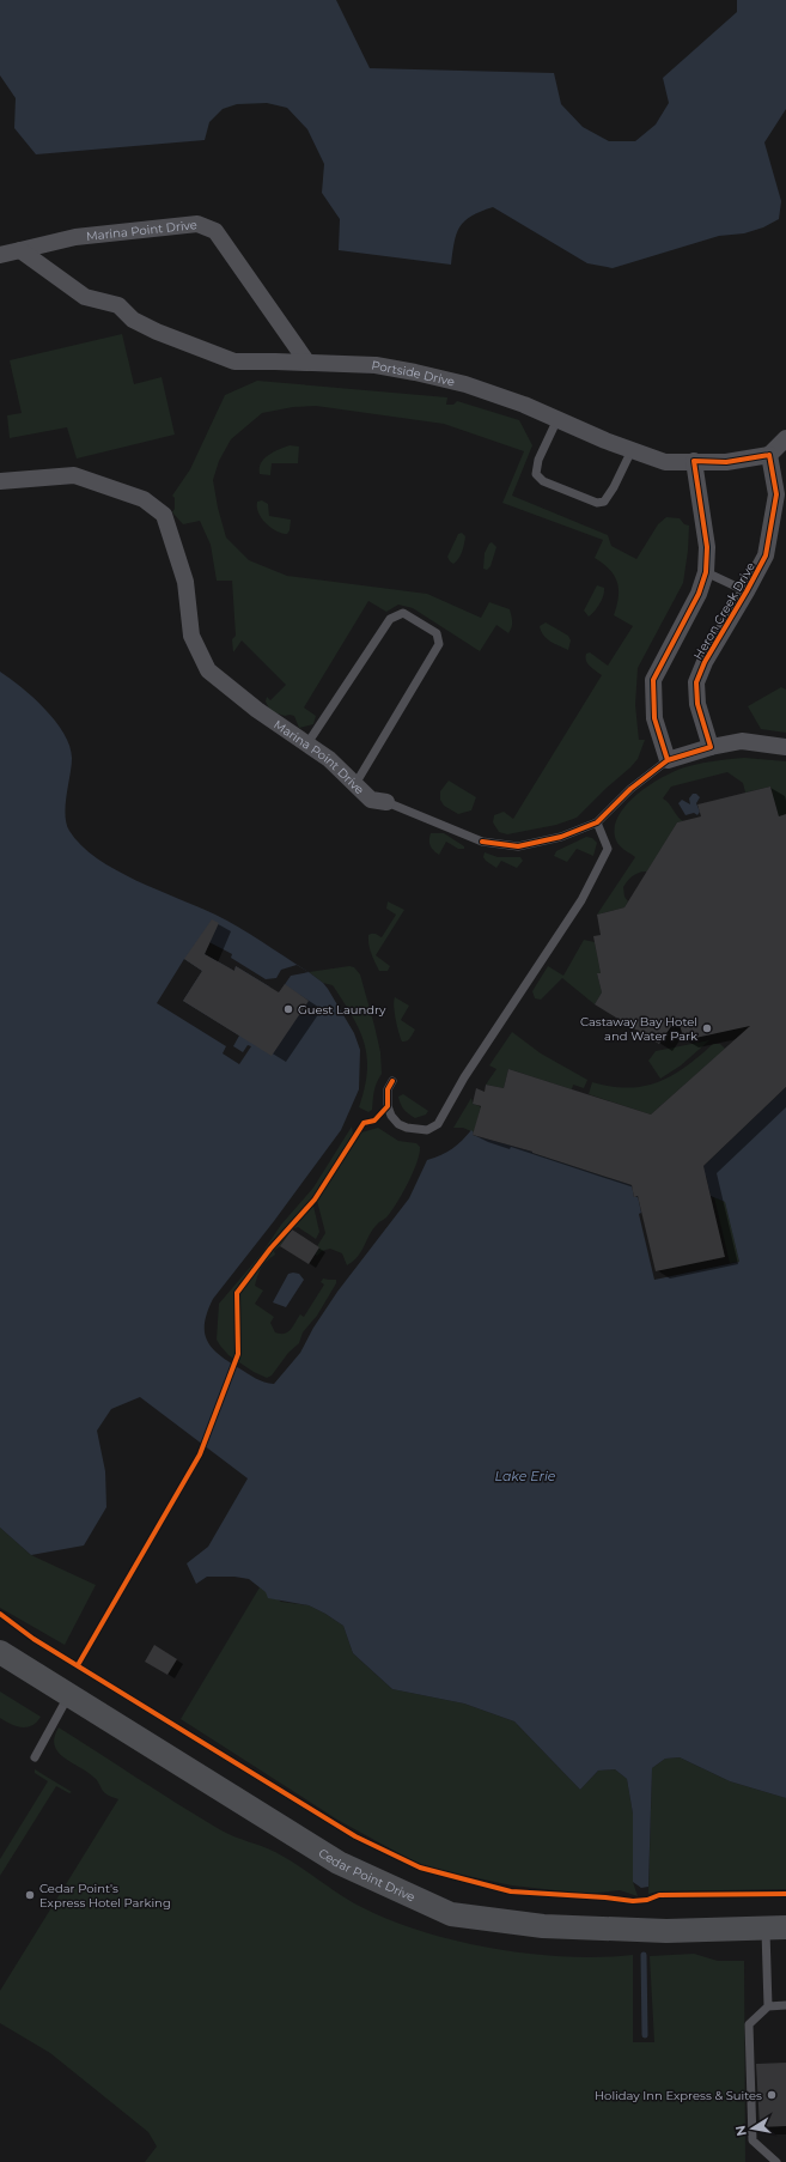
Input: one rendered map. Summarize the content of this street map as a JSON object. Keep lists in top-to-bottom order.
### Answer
{
  "streets": {
    "main road": ["Cedar Point Drive"],
    "street": ["Marina Point Drive", "Portside Drive", "Heron Creek Drive"]
  },
  "crossings": [
    ["Marina Point Drive", "Portside Drive"],
    ["Portside Drive", "Heron Creek Drive"]
  ],
  "water": ["Lake Erie"],
  "places": [
    "Guest Laundry",
    "Castaway Bay Hotel and Water Park",
    "Cedar Point's Express Hotel Parking",
    "Holiday Inn Express & Suites"
  ],
  "north": "left"
}
